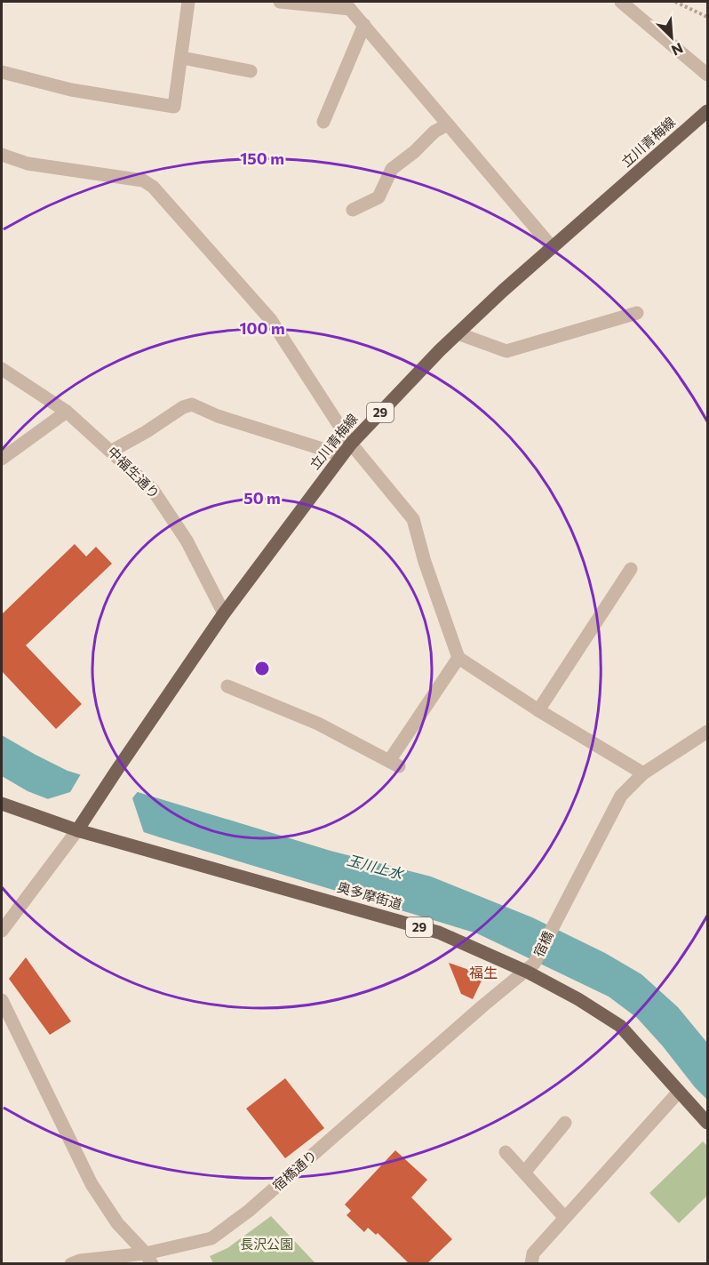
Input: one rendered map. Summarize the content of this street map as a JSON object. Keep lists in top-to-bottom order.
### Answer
{
  "streets": {
    "main road": ["立川青梅線", "29", "奥多摩街道"],
    "street": ["中福生通り", "宿橋", "宿橋通り"]
  },
  "crossings": [
    ["立川青梅線", "中福生通り"],
    ["立川青梅線", "奥多摩街道"],
    ["奥多摩街道", "宿橋"],
    ["奥多摩街道", "宿橋通り"],
    ["宿橋", "宿橋通り"]
  ],
  "districts": ["福生"],
  "water": ["玉川上水"],
  "parks": ["長沢公園"],
  "north": "bottom right",
  "rings": ["150 m", "100 m", "50 m"]
}
